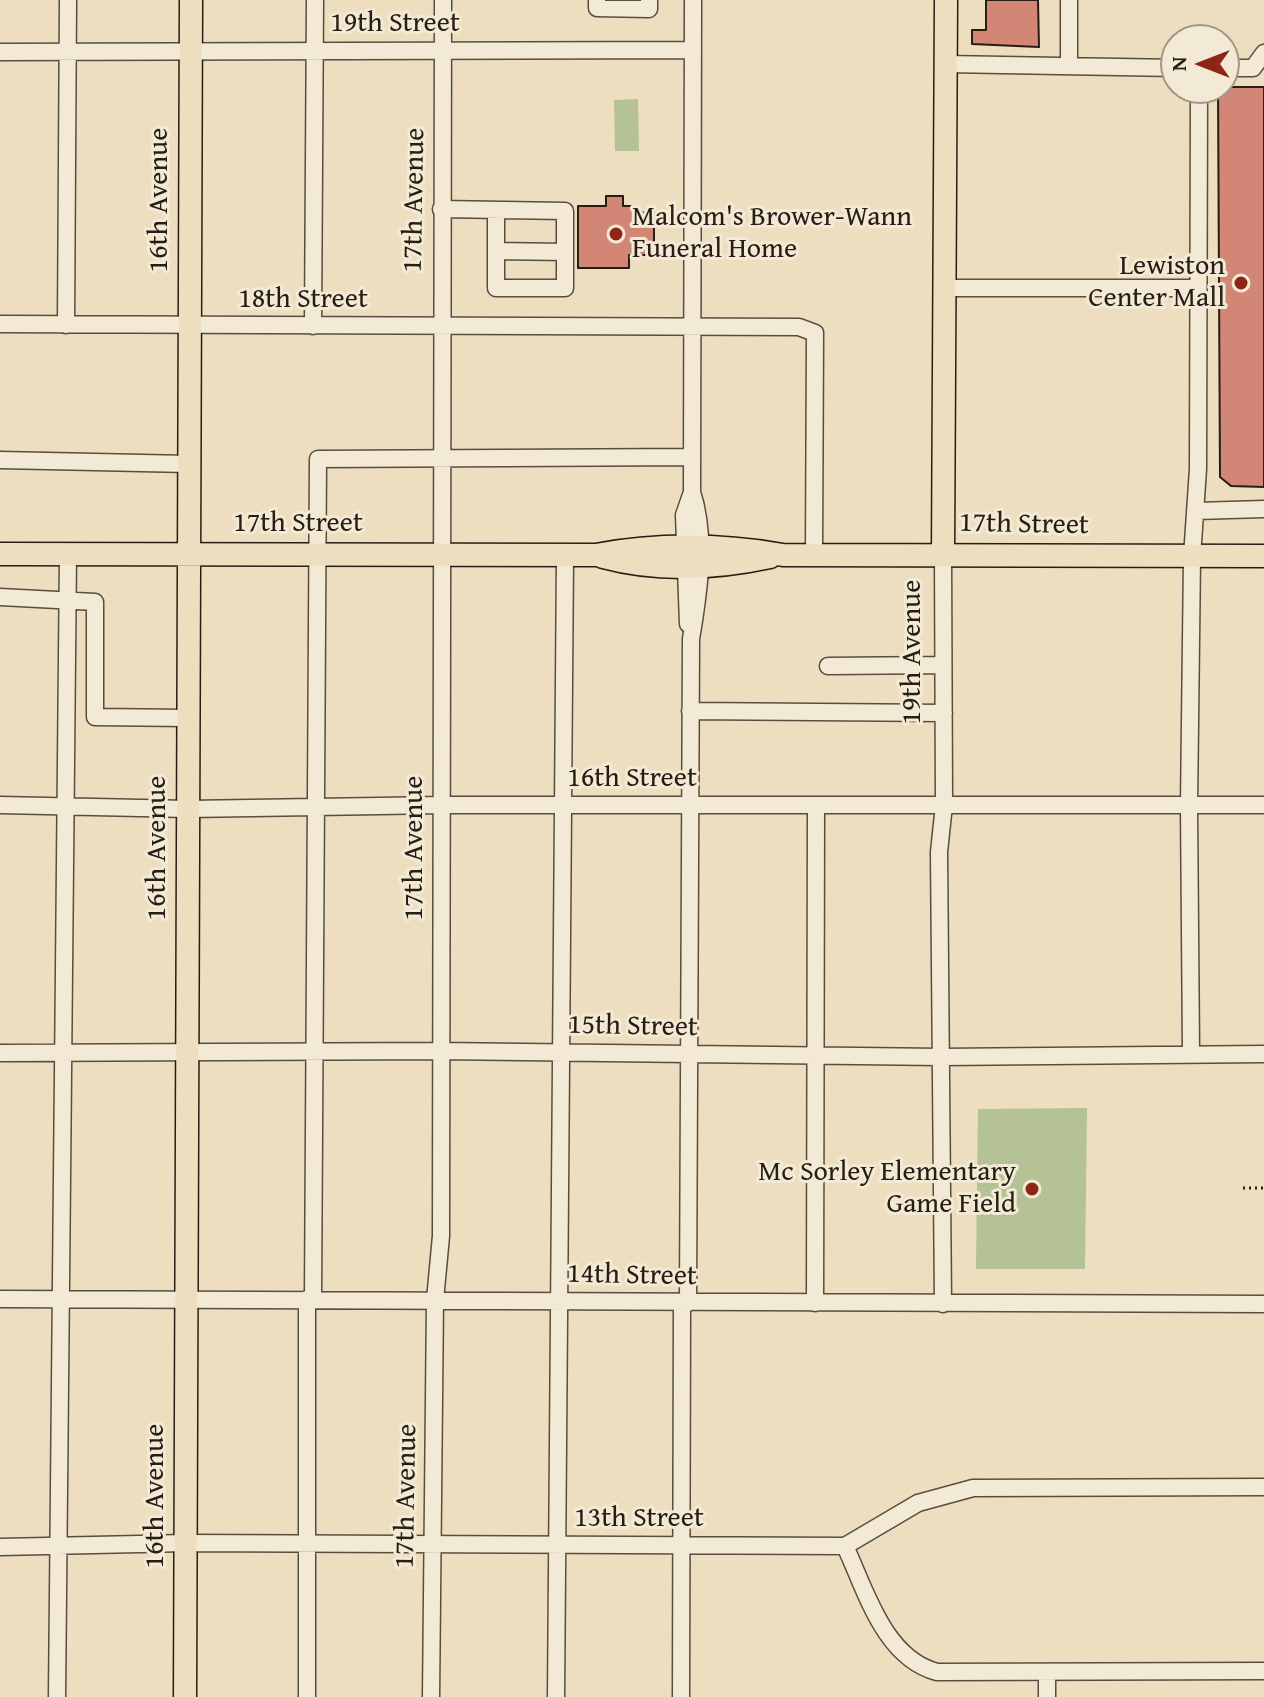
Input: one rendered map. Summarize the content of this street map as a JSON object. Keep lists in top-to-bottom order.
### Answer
{
  "streets": {
    "main road": ["16th Avenue", "17th Street", "19th Avenue"],
    "street": [
      "19th Street",
      "17th Avenue",
      "18th Street",
      "16th Street",
      "15th Street",
      "14th Street",
      "13th Street"
    ]
  },
  "crossings": [
    ["19th Street", "16th Avenue"],
    ["19th Street", "17th Avenue"],
    ["16th Avenue", "18th Street"],
    ["16th Avenue", "17th Street"],
    ["16th Avenue", "16th Street"],
    ["16th Avenue", "15th Street"],
    ["16th Avenue", "14th Street"],
    ["16th Avenue", "13th Street"],
    ["17th Avenue", "18th Street"],
    ["17th Avenue", "17th Street"],
    ["17th Avenue", "16th Street"],
    ["17th Avenue", "15th Street"],
    ["17th Avenue", "14th Street"],
    ["17th Avenue", "13th Street"],
    ["18th Street", "17th Street"],
    ["17th Street", "19th Avenue"],
    ["19th Avenue", "16th Street"],
    ["19th Avenue", "15th Street"],
    ["19th Avenue", "14th Street"]
  ],
  "places": ["Malcom's Brower-Wann Funeral Home", "Lewiston Center Mall", "Mc Sorley Elementary Game Field"],
  "north": "left"
}
